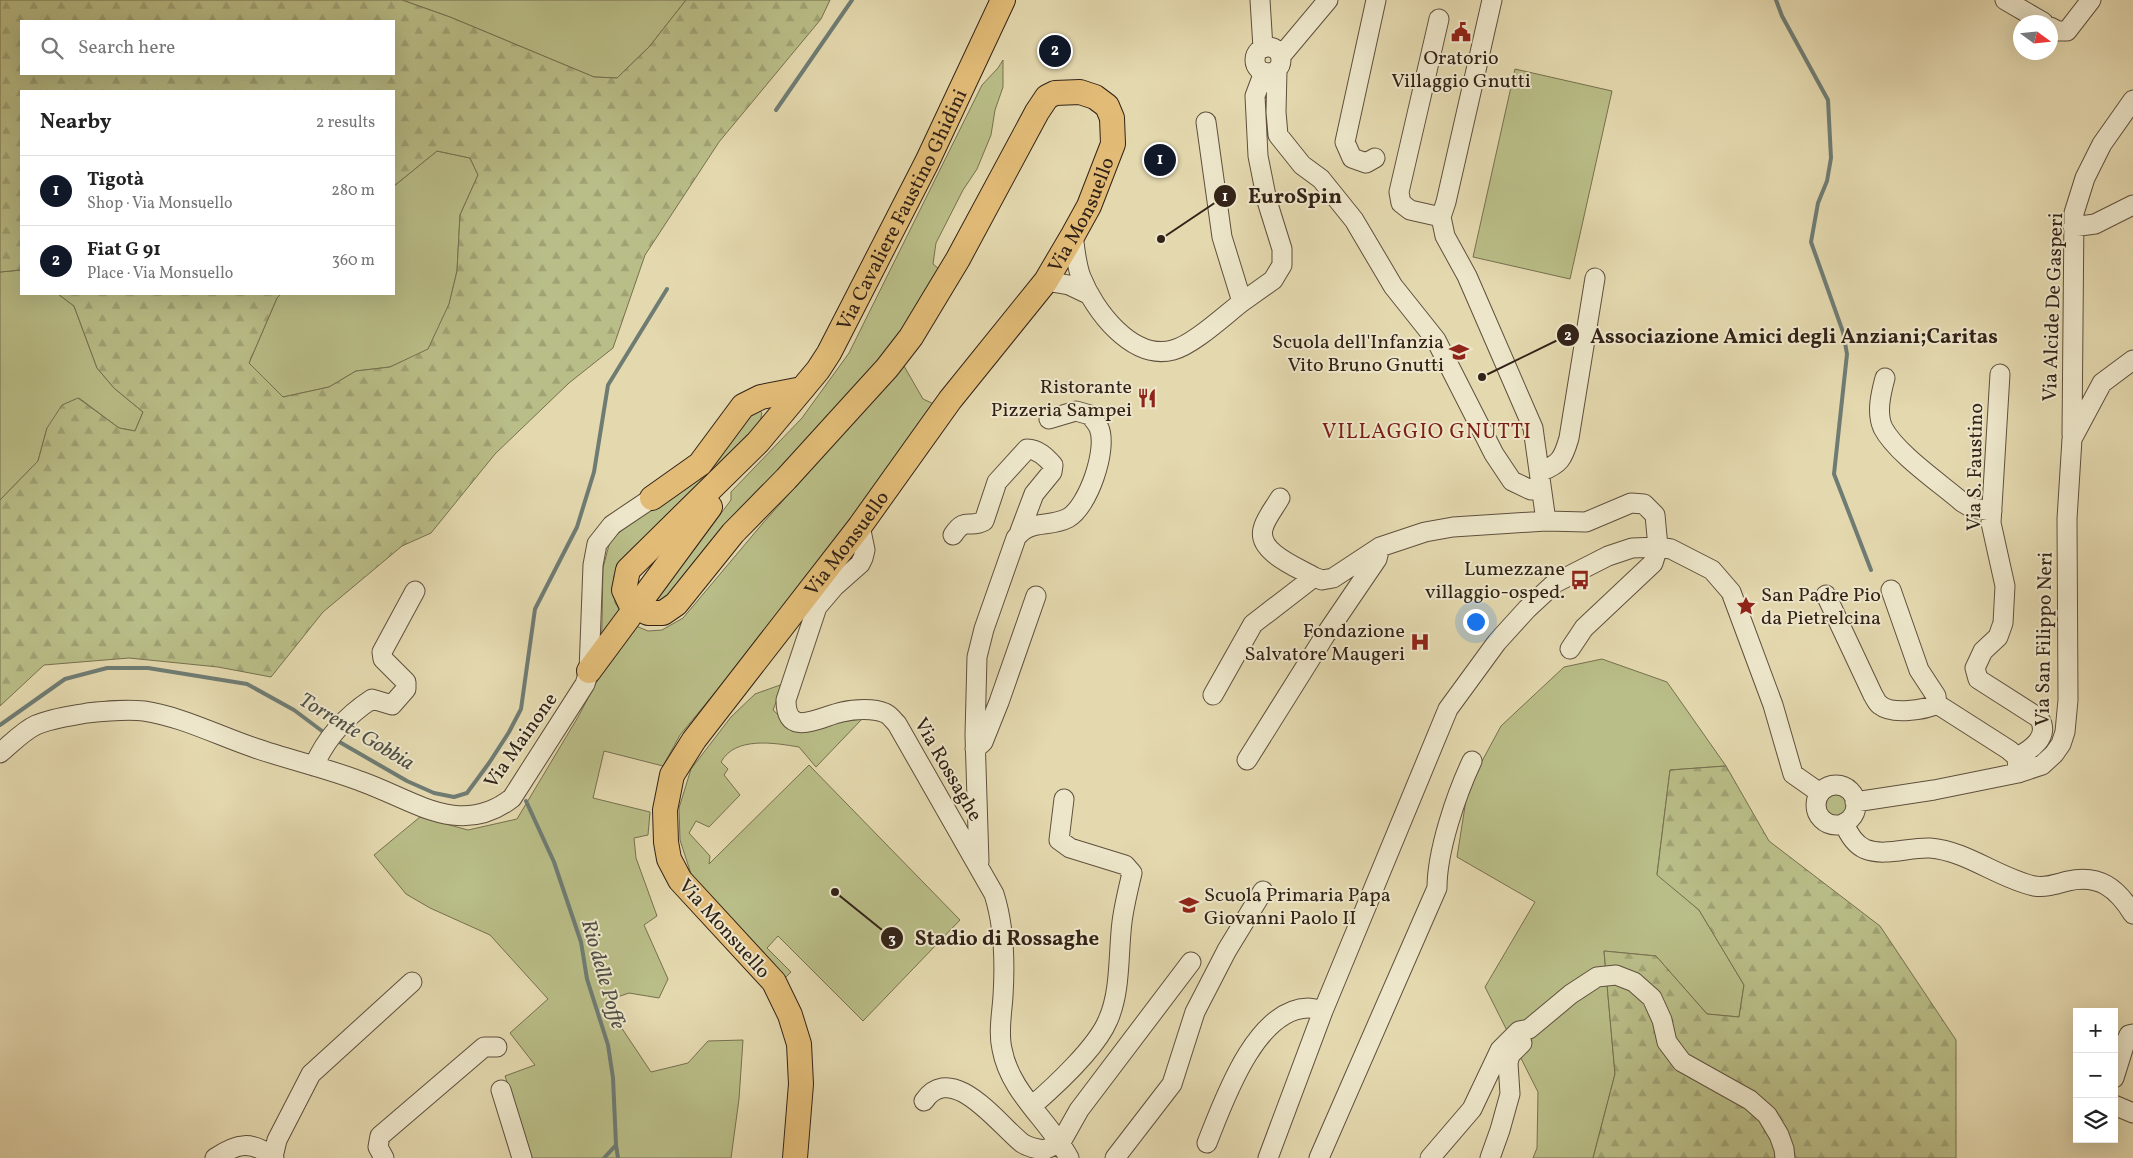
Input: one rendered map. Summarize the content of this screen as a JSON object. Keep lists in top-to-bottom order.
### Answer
{
  "streets": {
    "main road": ["Via Cavaliere Faustino Ghidini", "Via Monsuello"],
    "street": [
      "Via Alcide De Gasperi",
      "Via S. Faustino",
      "Via San Filippo Neri",
      "Via Mainone",
      "Via Rossaghe"
    ]
  },
  "crossings": [
    ["Via Cavaliere Faustino Ghidini", "Via Monsuello"],
    ["Via Monsuello", "Via Rossaghe"],
    ["Via Alcide De Gasperi", "Via San Filippo Neri"],
    ["Via S. Faustino", "Via San Filippo Neri"]
  ],
  "districts": ["VILLAGGIO GNUTTI"],
  "water": ["Torrente Gobbia", "Rio delle Poffe"],
  "places": {
    "public building": ["Oratorio Villaggio Gnutti"],
    "other": ["EuroSpin", "Associazione Amici degli Anziani;Caritas", "Stadio di Rossaghe"],
    "school or university": ["Scuola dell'Infanzia Vito Bruno Gnutti", "Scuola Primaria Papa Giovanni Paolo II"],
    "restaurant": ["Ristorante Pizzeria Sampei"],
    "bus stop": ["Lumezzane villaggio-osped."],
    "place": ["San Padre Pio da Pietrelcina"],
    "hospital": ["Fondazione Salvatore Maugeri"]
  },
  "north": "right",
  "page": {
    "search": "Search here",
    "pins": ["2", "1"],
    "heading": ["Nearby", "2 results"],
    "list": [
      {
        "mark": "1",
        "name": "Tigotà",
        "note": "Shop · Via Monsuello",
        "value": "280 m"
      },
      {
        "mark": "2",
        "name": "Fiat G 91",
        "note": "Place · Via Monsuello",
        "value": "360 m"
      }
    ],
    "map_buttons": ["+", "−"]
  }
}
